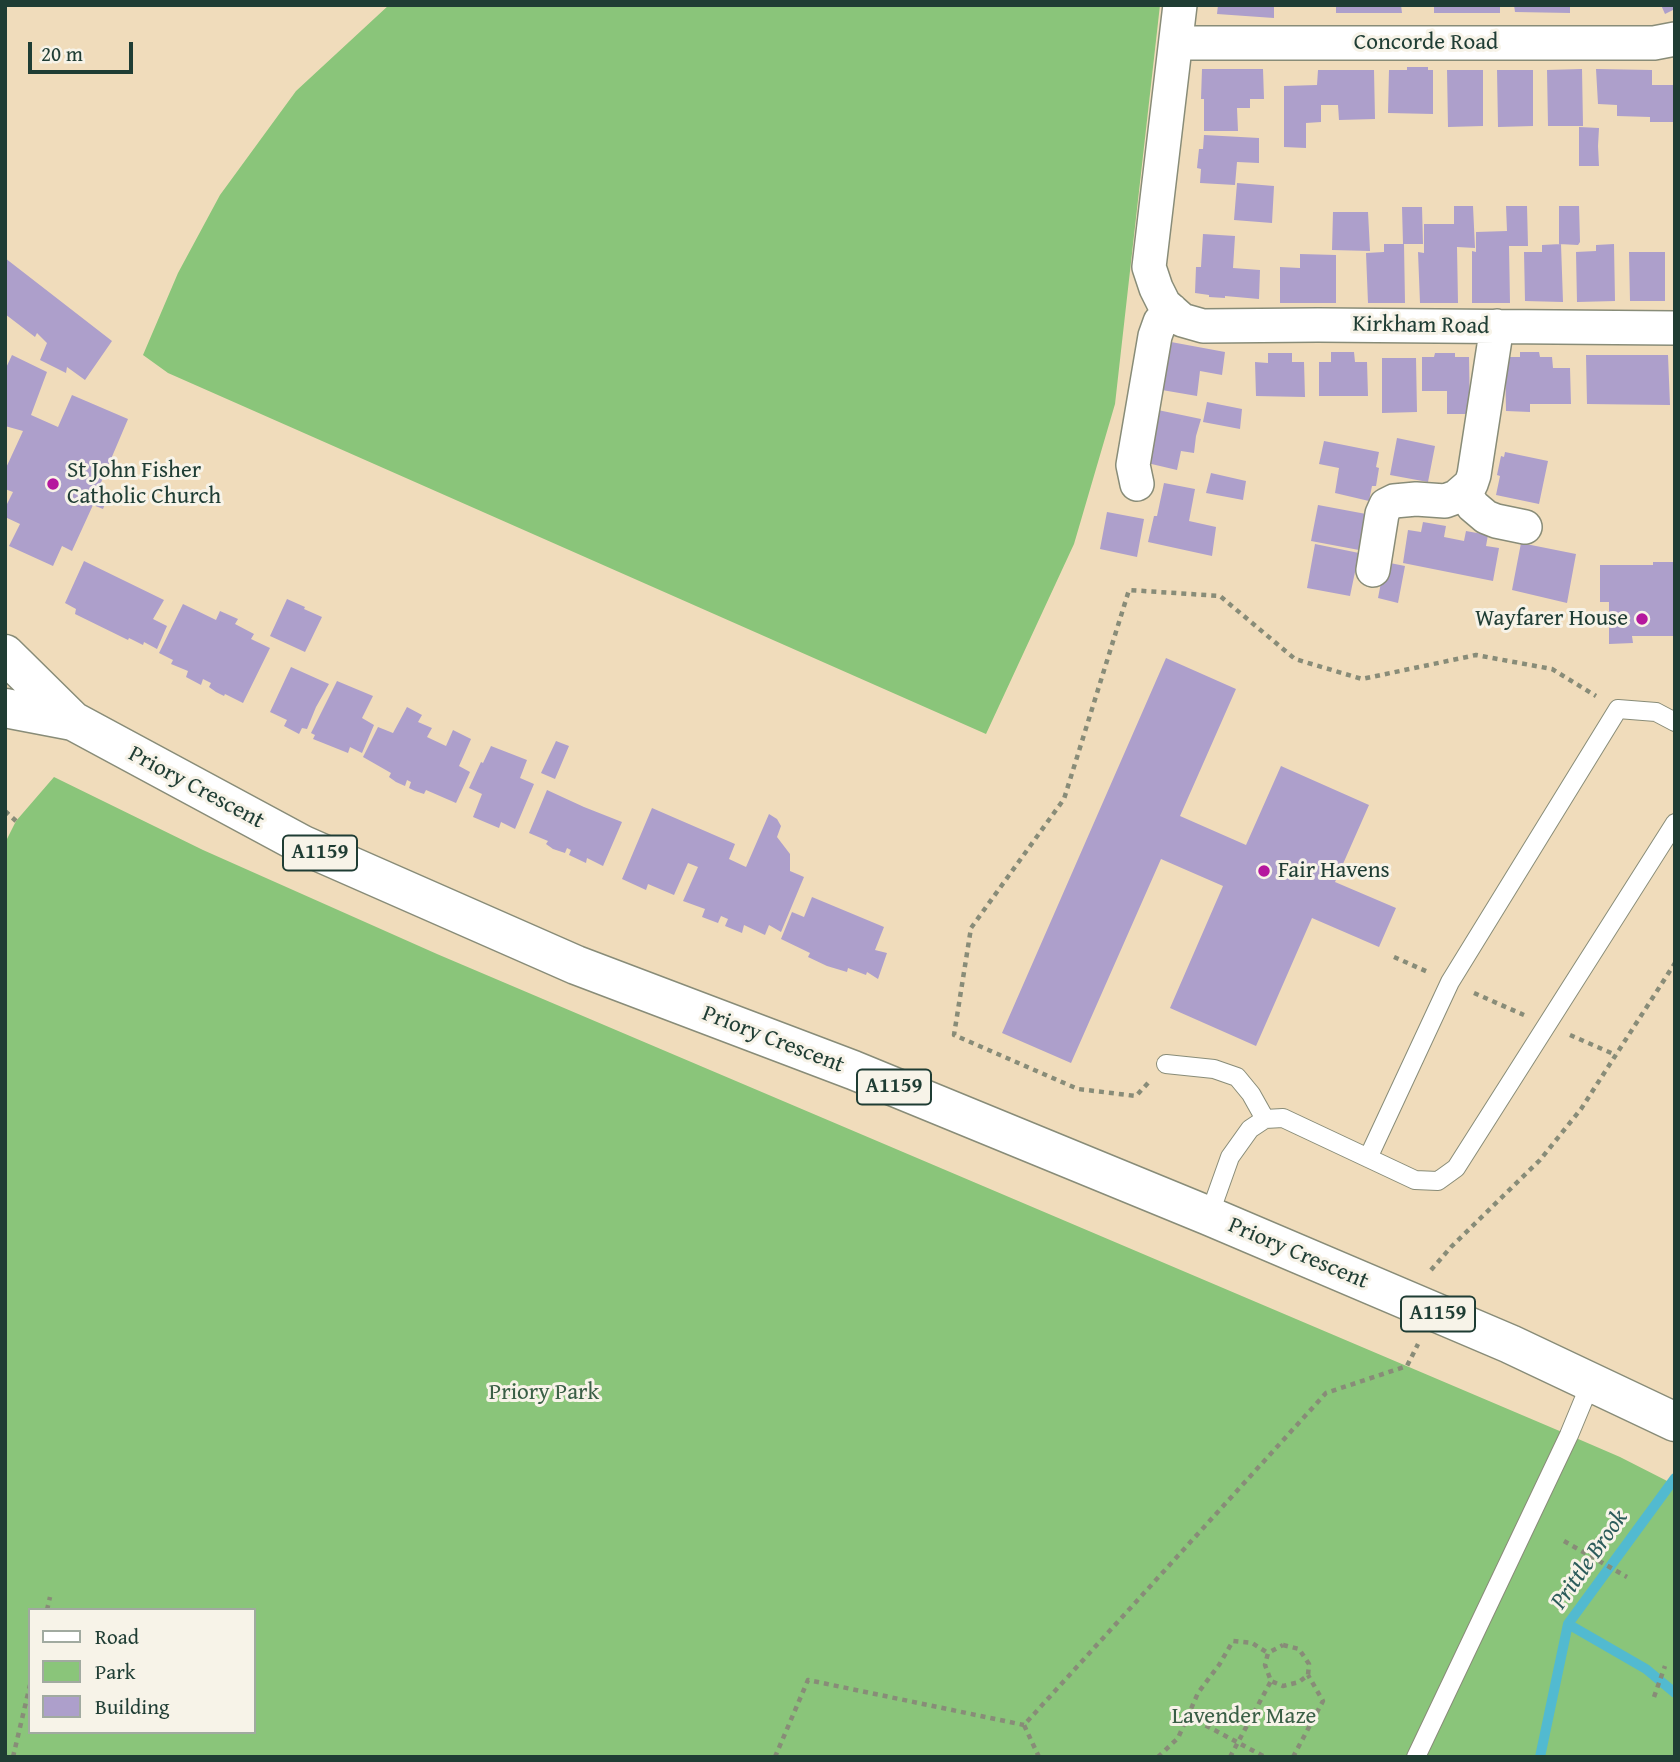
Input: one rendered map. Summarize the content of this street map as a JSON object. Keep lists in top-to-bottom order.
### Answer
{
  "streets": {
    "main road": ["Priory Crescent", "A1159"],
    "street": ["Concorde Road", "Kirkham Road"]
  },
  "water": ["Prittle Brook"],
  "parks": ["Priory Park", "Lavender Maze"],
  "places": ["St John Fisher Catholic Church", "Wayfarer House", "Fair Havens"],
  "legend": ["Road", "Park", "Building"],
  "scale_bar": "20 m"
}
